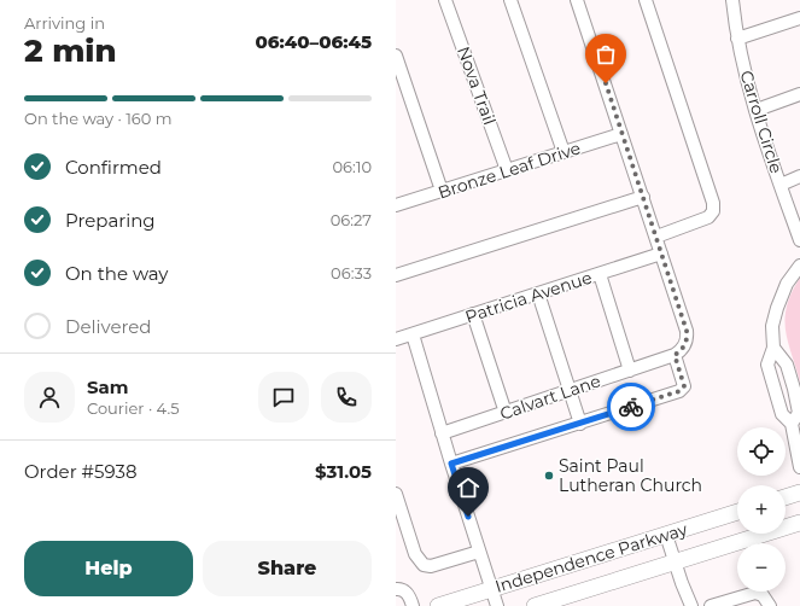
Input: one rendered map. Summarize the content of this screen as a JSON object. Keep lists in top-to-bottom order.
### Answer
{
  "streets": {
    "main road": ["Independence Parkway"],
    "street": [
      "Nova Trail",
      "Carroll Circle",
      "Bronze Leaf Drive",
      "Patricia Avenue",
      "Calvart Lane"
    ]
  },
  "crossings": [
    ["Nova Trail", "Bronze Leaf Drive"]
  ],
  "places": ["Saint Paul Lutheran Church"],
  "page": {
    "heading": ["2 min", "Arriving in", "06:40–06:45"],
    "panel": [
      "Sam",
      "Courier · 4.5",
      "Order #5938",
      "$31.05"
    ],
    "bar": "On the way · 160 m",
    "list": [
      ["Confirmed", "06:10"],
      ["Preparing", "06:27"],
      ["On the way", "06:33"],
      "Delivered"
    ],
    "map_buttons": ["+", "−"],
    "buttons": ["Help", "Share"]
  }
}
